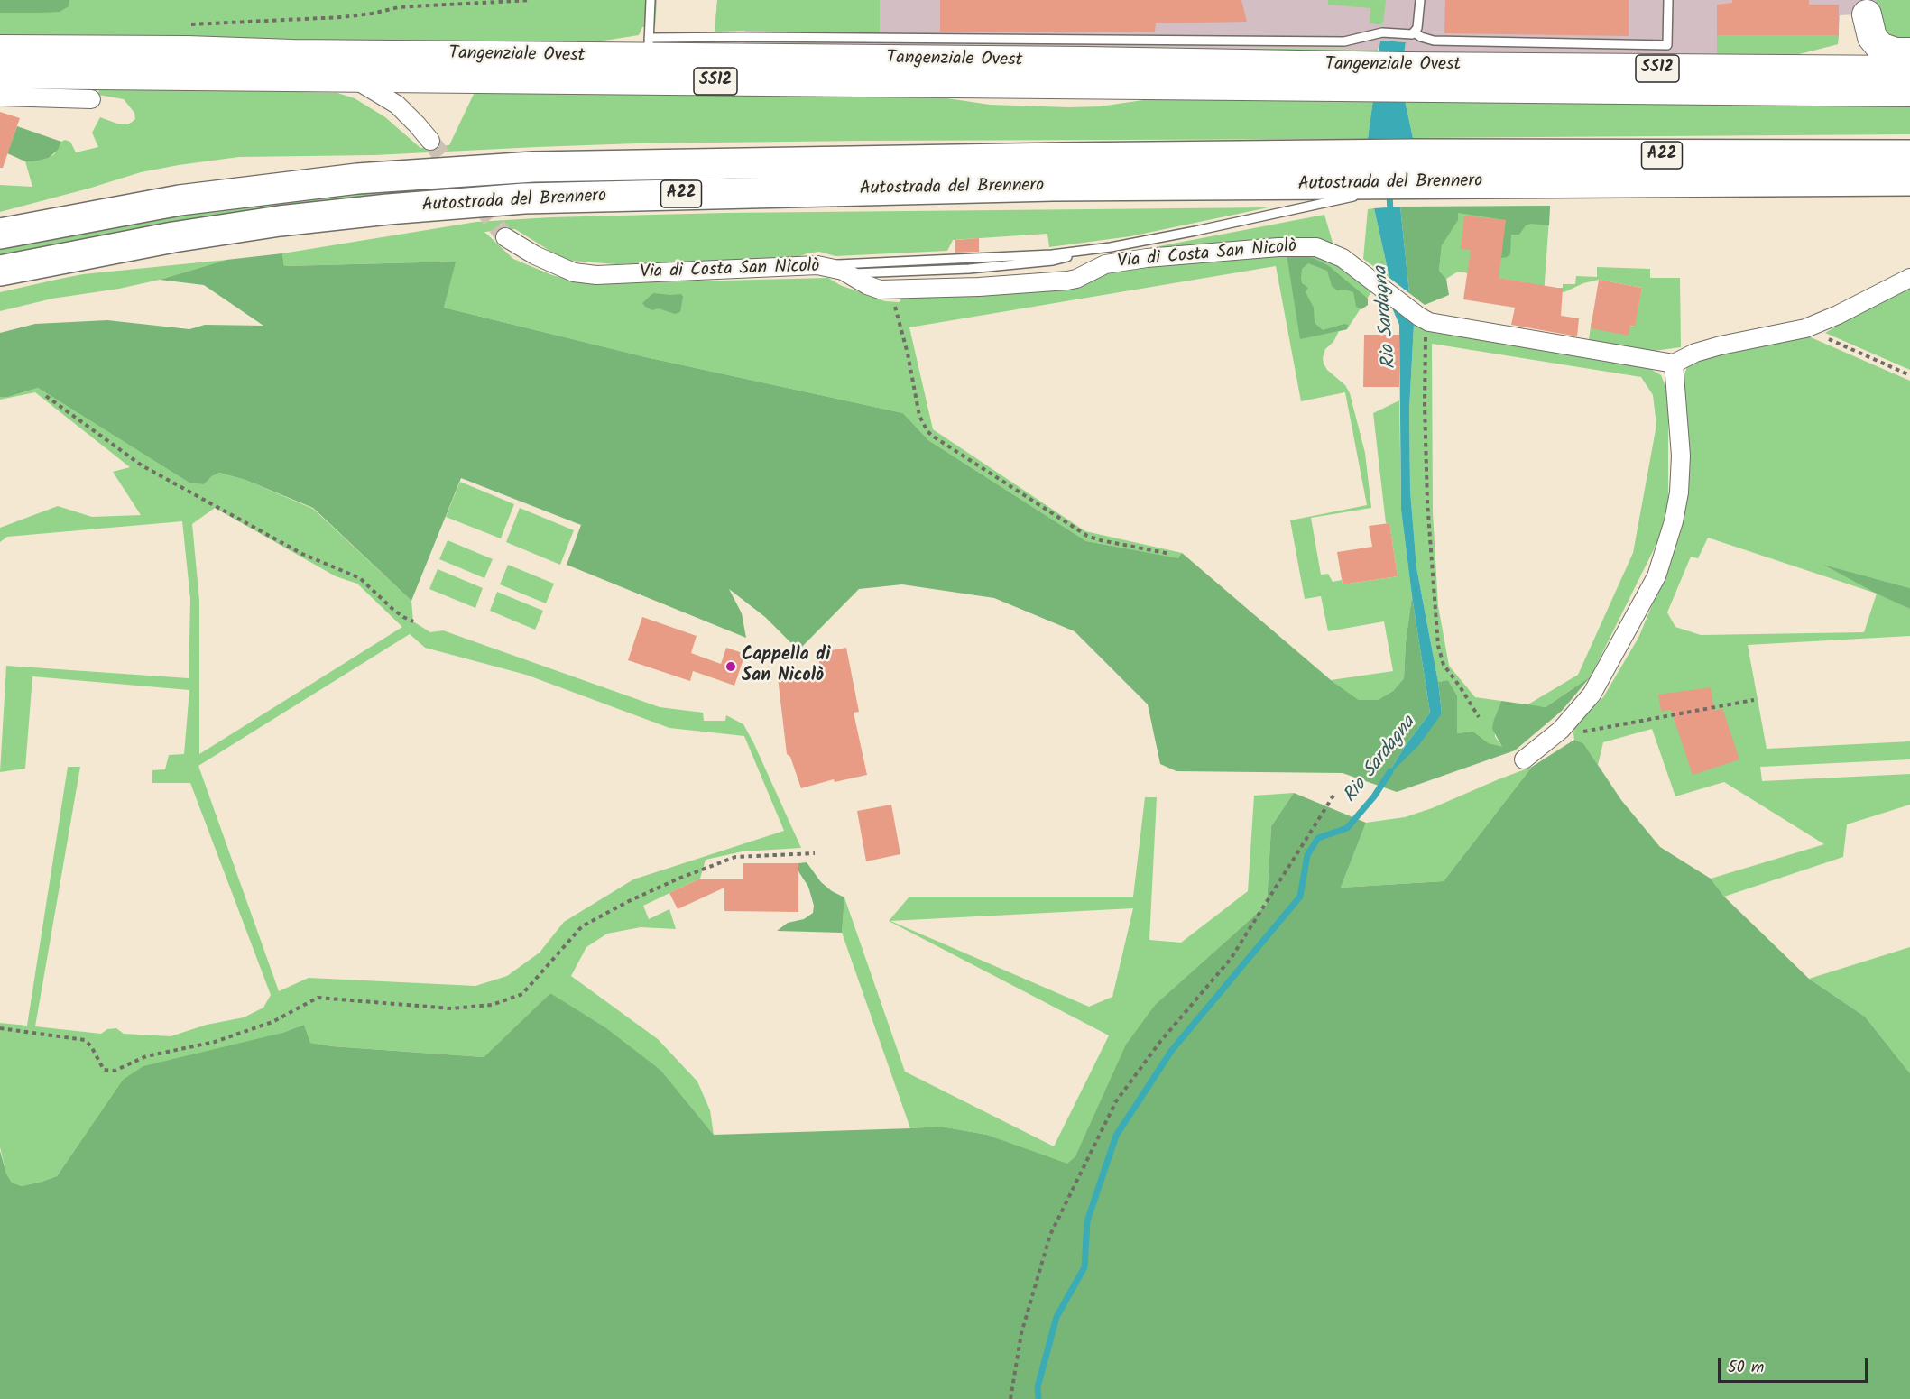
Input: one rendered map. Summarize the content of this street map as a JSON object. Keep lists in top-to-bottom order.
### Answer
{
  "streets": {
    "highway": [
      "Tangenziale Ovest",
      "SS12",
      "A22",
      "Autostrada del Brennero"
    ],
    "street": ["Via di Costa San Nicolò"]
  },
  "water": ["Rio Sardagna"],
  "places": ["Cappella di San Nicolò"],
  "scale_bar": "50 m"
}
